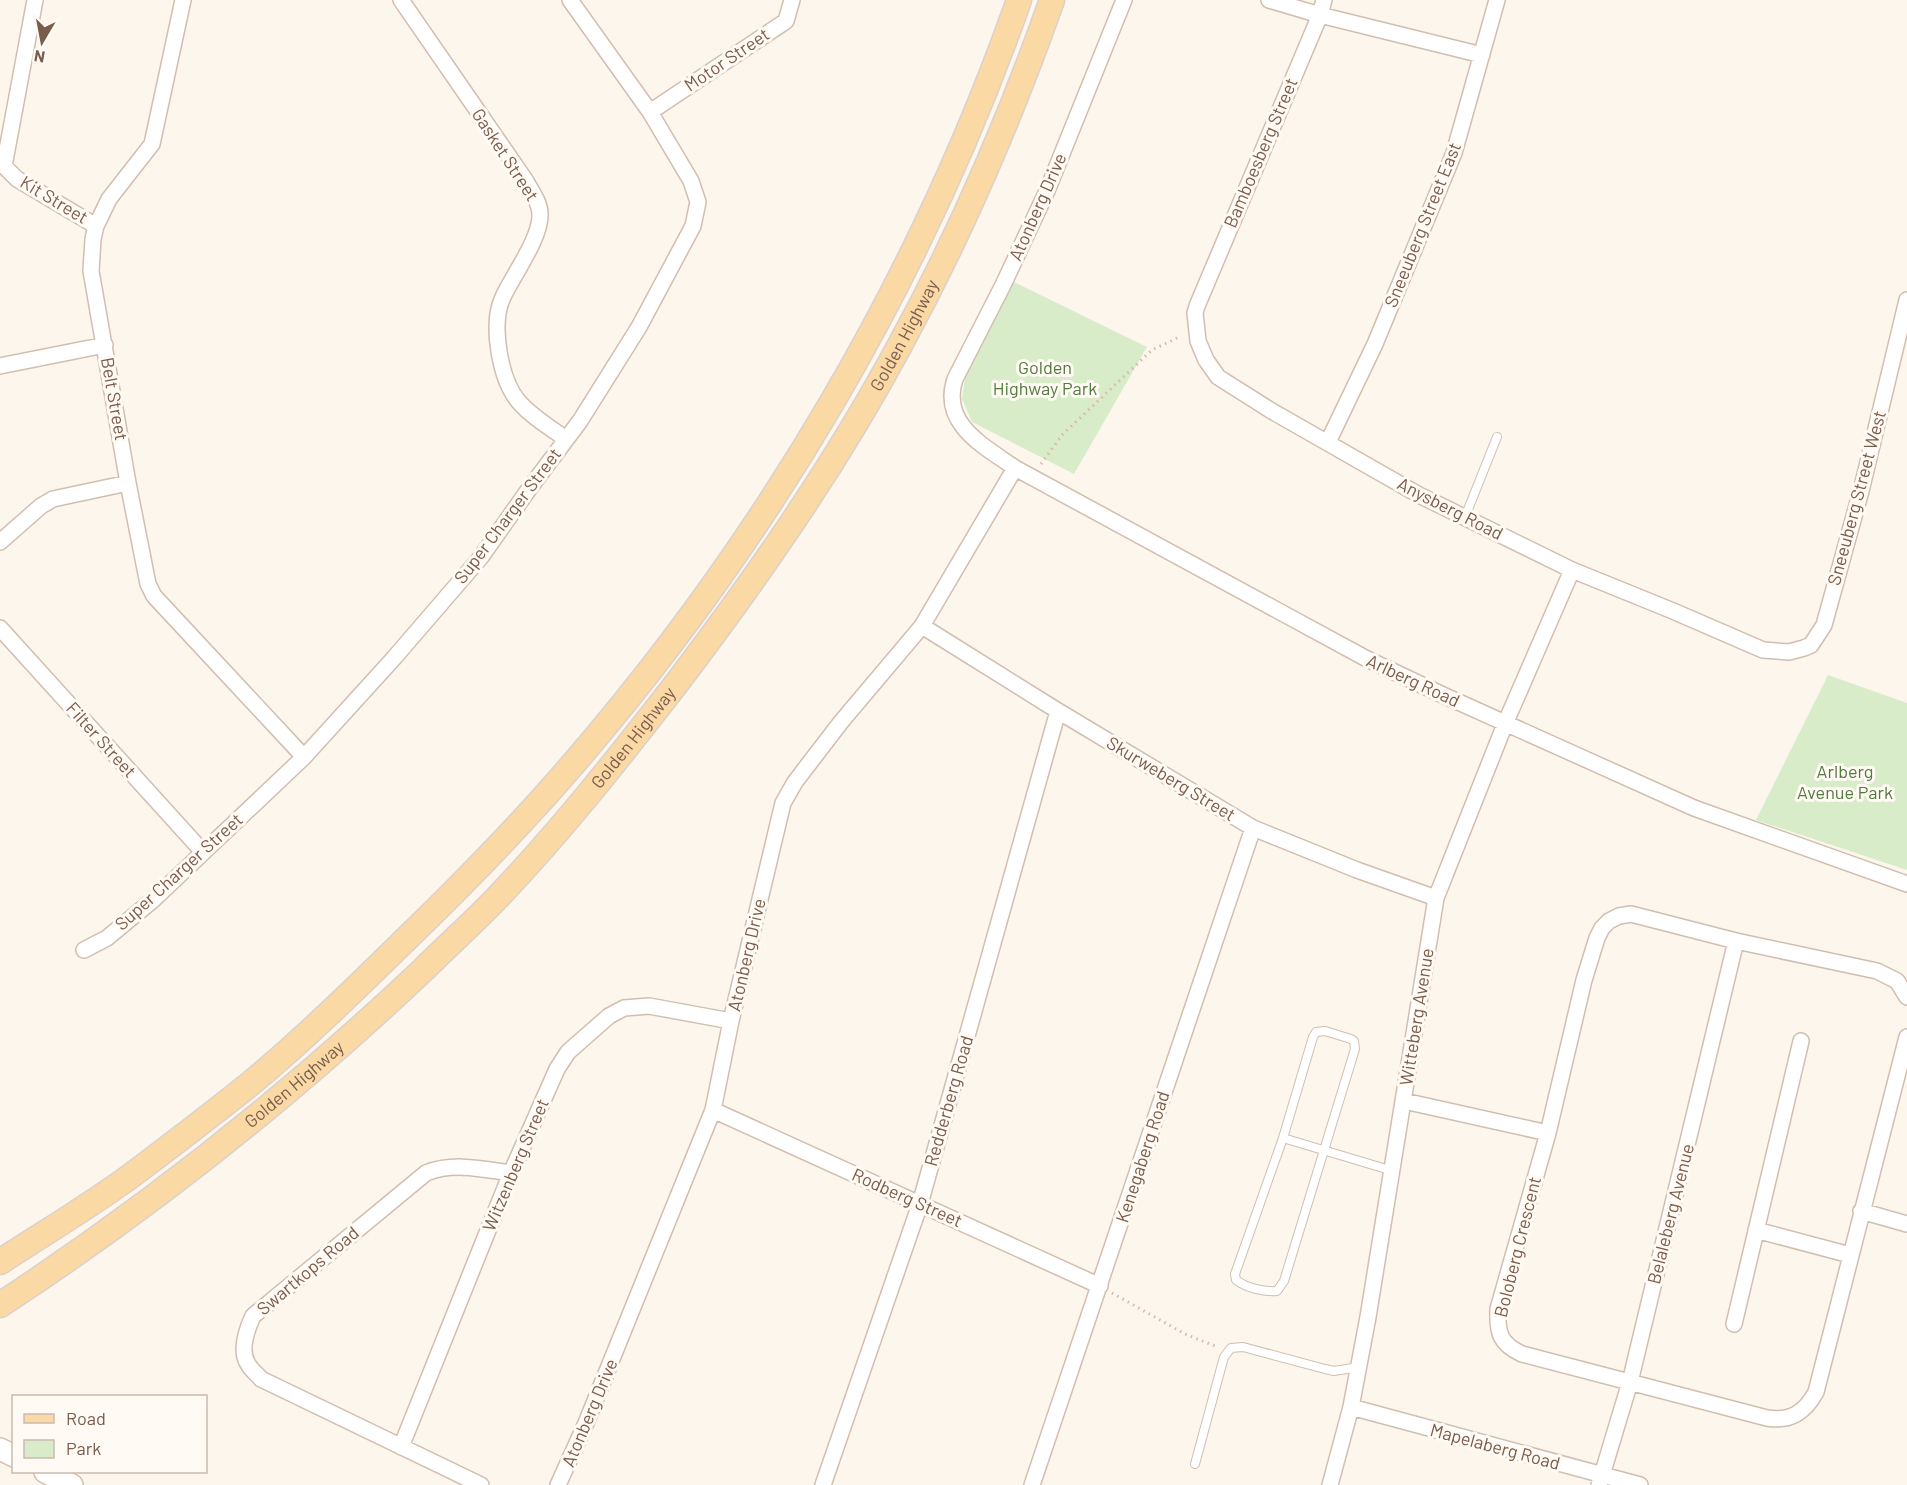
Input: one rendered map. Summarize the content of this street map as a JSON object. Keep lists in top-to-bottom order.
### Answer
{
  "streets": {
    "main road": ["Golden Highway"],
    "street": [
      "Motor Street",
      "Bamboesberg Street",
      "Gasket Street",
      "Kit Street",
      "Atonberg Drive",
      "Sneeuberg Street East",
      "Belt Street",
      "Sneeuberg Street West",
      "Anysberg Road",
      "Super Charger Street",
      "Arlberg Road",
      "Filter Street",
      "Skurweberg Street",
      "Witteberg Avenue",
      "Redderberg Road",
      "Kenegaberg Road",
      "Witzenberg Street",
      "Rodberg Street",
      "Belaleberg Avenue",
      "Boloberg Crescent",
      "Swartkops Road",
      "Mapelaberg Road"
    ]
  },
  "crossings": [
    ["Motor Street", "Super Charger Street"],
    ["Bamboesberg Street", "Anysberg Road"],
    ["Gasket Street", "Super Charger Street"],
    ["Kit Street", "Belt Street"],
    ["Atonberg Drive", "Arlberg Road"],
    ["Atonberg Drive", "Skurweberg Street"],
    ["Atonberg Drive", "Witzenberg Street"],
    ["Atonberg Drive", "Rodberg Street"],
    ["Sneeuberg Street East", "Anysberg Road"],
    ["Belt Street", "Super Charger Street"],
    ["Sneeuberg Street West", "Anysberg Road"],
    ["Anysberg Road", "Witteberg Avenue"],
    ["Super Charger Street", "Filter Street"],
    ["Arlberg Road", "Witteberg Avenue"],
    ["Skurweberg Street", "Witteberg Avenue"],
    ["Skurweberg Street", "Redderberg Road"],
    ["Skurweberg Street", "Kenegaberg Road"],
    ["Witteberg Avenue", "Mapelaberg Road"],
    ["Redderberg Road", "Rodberg Street"],
    ["Kenegaberg Road", "Rodberg Street"],
    ["Witzenberg Street", "Swartkops Road"],
    ["Belaleberg Avenue", "Boloberg Crescent"],
    ["Belaleberg Avenue", "Mapelaberg Road"]
  ],
  "parks": ["Golden Highway Park", "Arlberg Avenue Park"],
  "legend": ["Road", "Park"],
  "north": "bottom"
}
